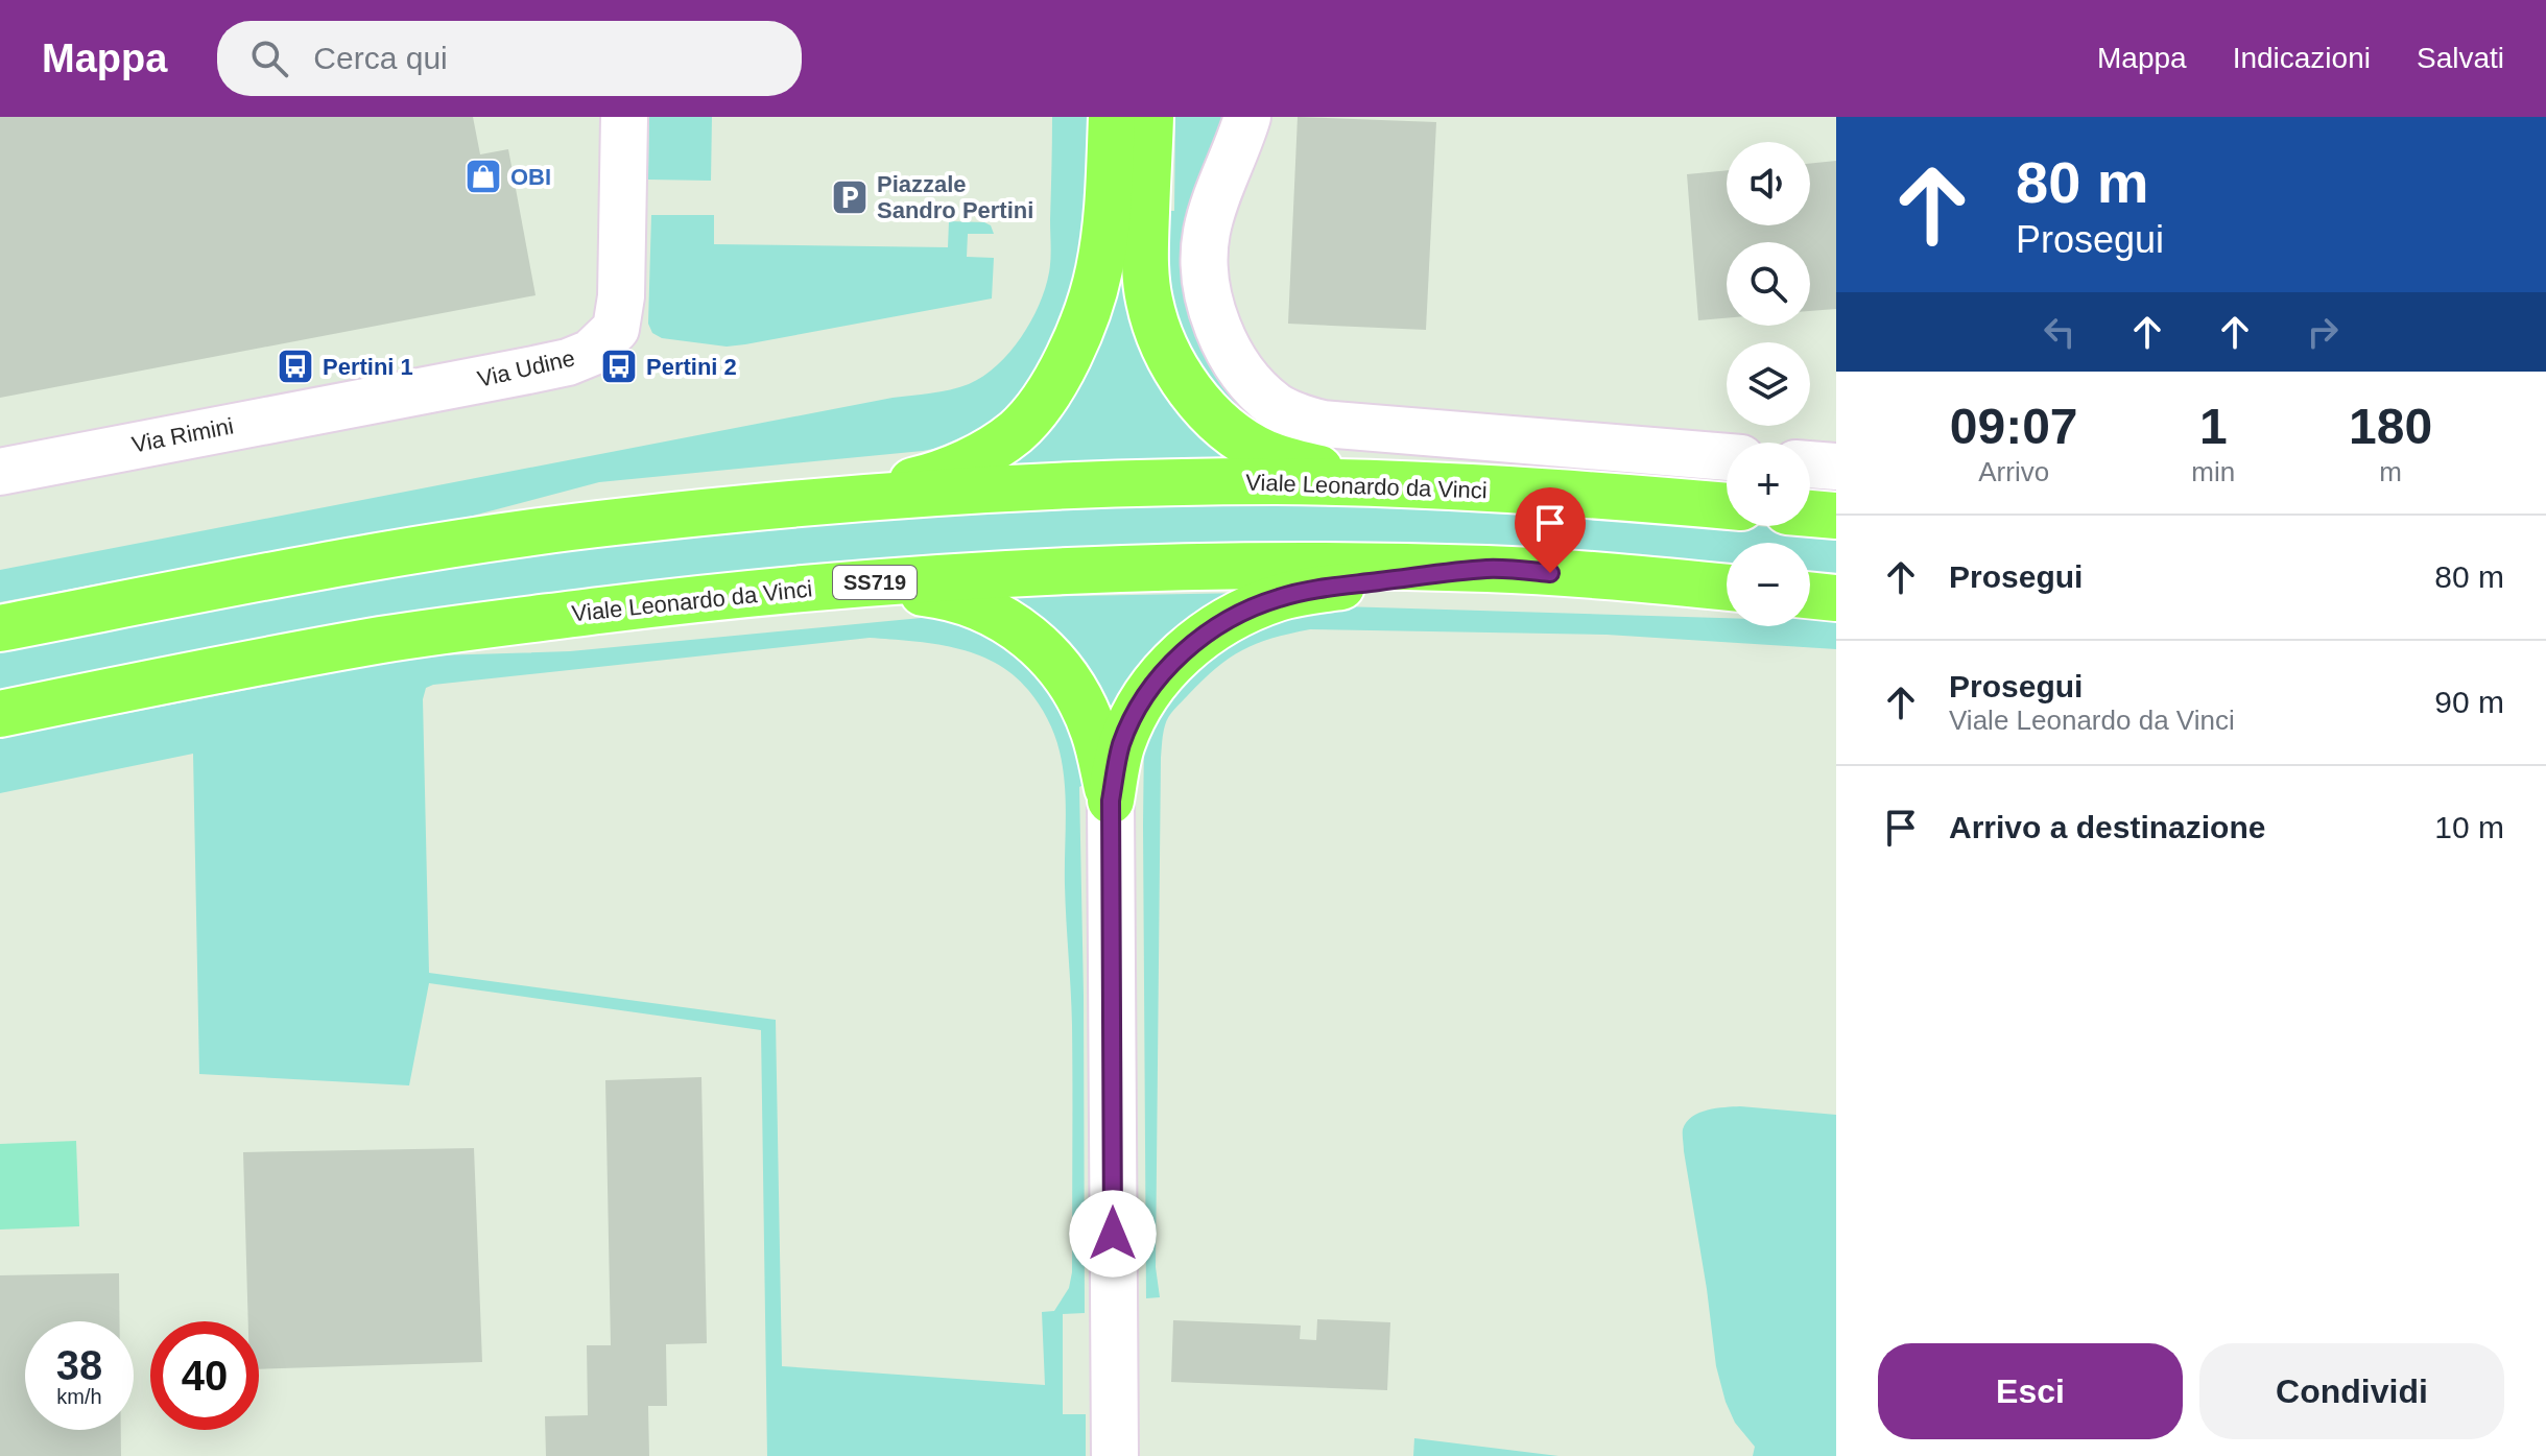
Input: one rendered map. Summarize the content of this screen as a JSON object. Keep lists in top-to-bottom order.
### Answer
{
  "streets": {
    "highway": ["Viale Leonardo da Vinci", "SS719"],
    "street": ["Via Udine", "Via Rimini"]
  },
  "crossings": [
    ["Via Udine", "Via Rimini"]
  ],
  "places": {
    "shop": ["OBI"],
    "parking": ["Piazzale Sandro Pertini"],
    "bus stop": ["Pertini 1", "Pertini 2"]
  },
  "page": {
    "header": "Mappa",
    "search": "Cerca qui",
    "nav": ["Mappa", "Indicazioni", "Salvati"],
    "turn": ["80 m", "Prosegui"],
    "map_buttons": ["+", "−"],
    "eta": [
      "09:07",
      "Arrivo",
      "1",
      "min",
      "180",
      "m"
    ],
    "list": [
      {
        "name": "Prosegui",
        "value": "80 m"
      },
      {
        "name": "Prosegui",
        "note": "Viale Leonardo da Vinci",
        "value": "90 m"
      },
      {
        "name": "Arrivo a destinazione",
        "value": "10 m"
      }
    ],
    "speed": "38 km/h",
    "limit": "40",
    "buttons": ["Esci", "Condividi"]
  }
}
